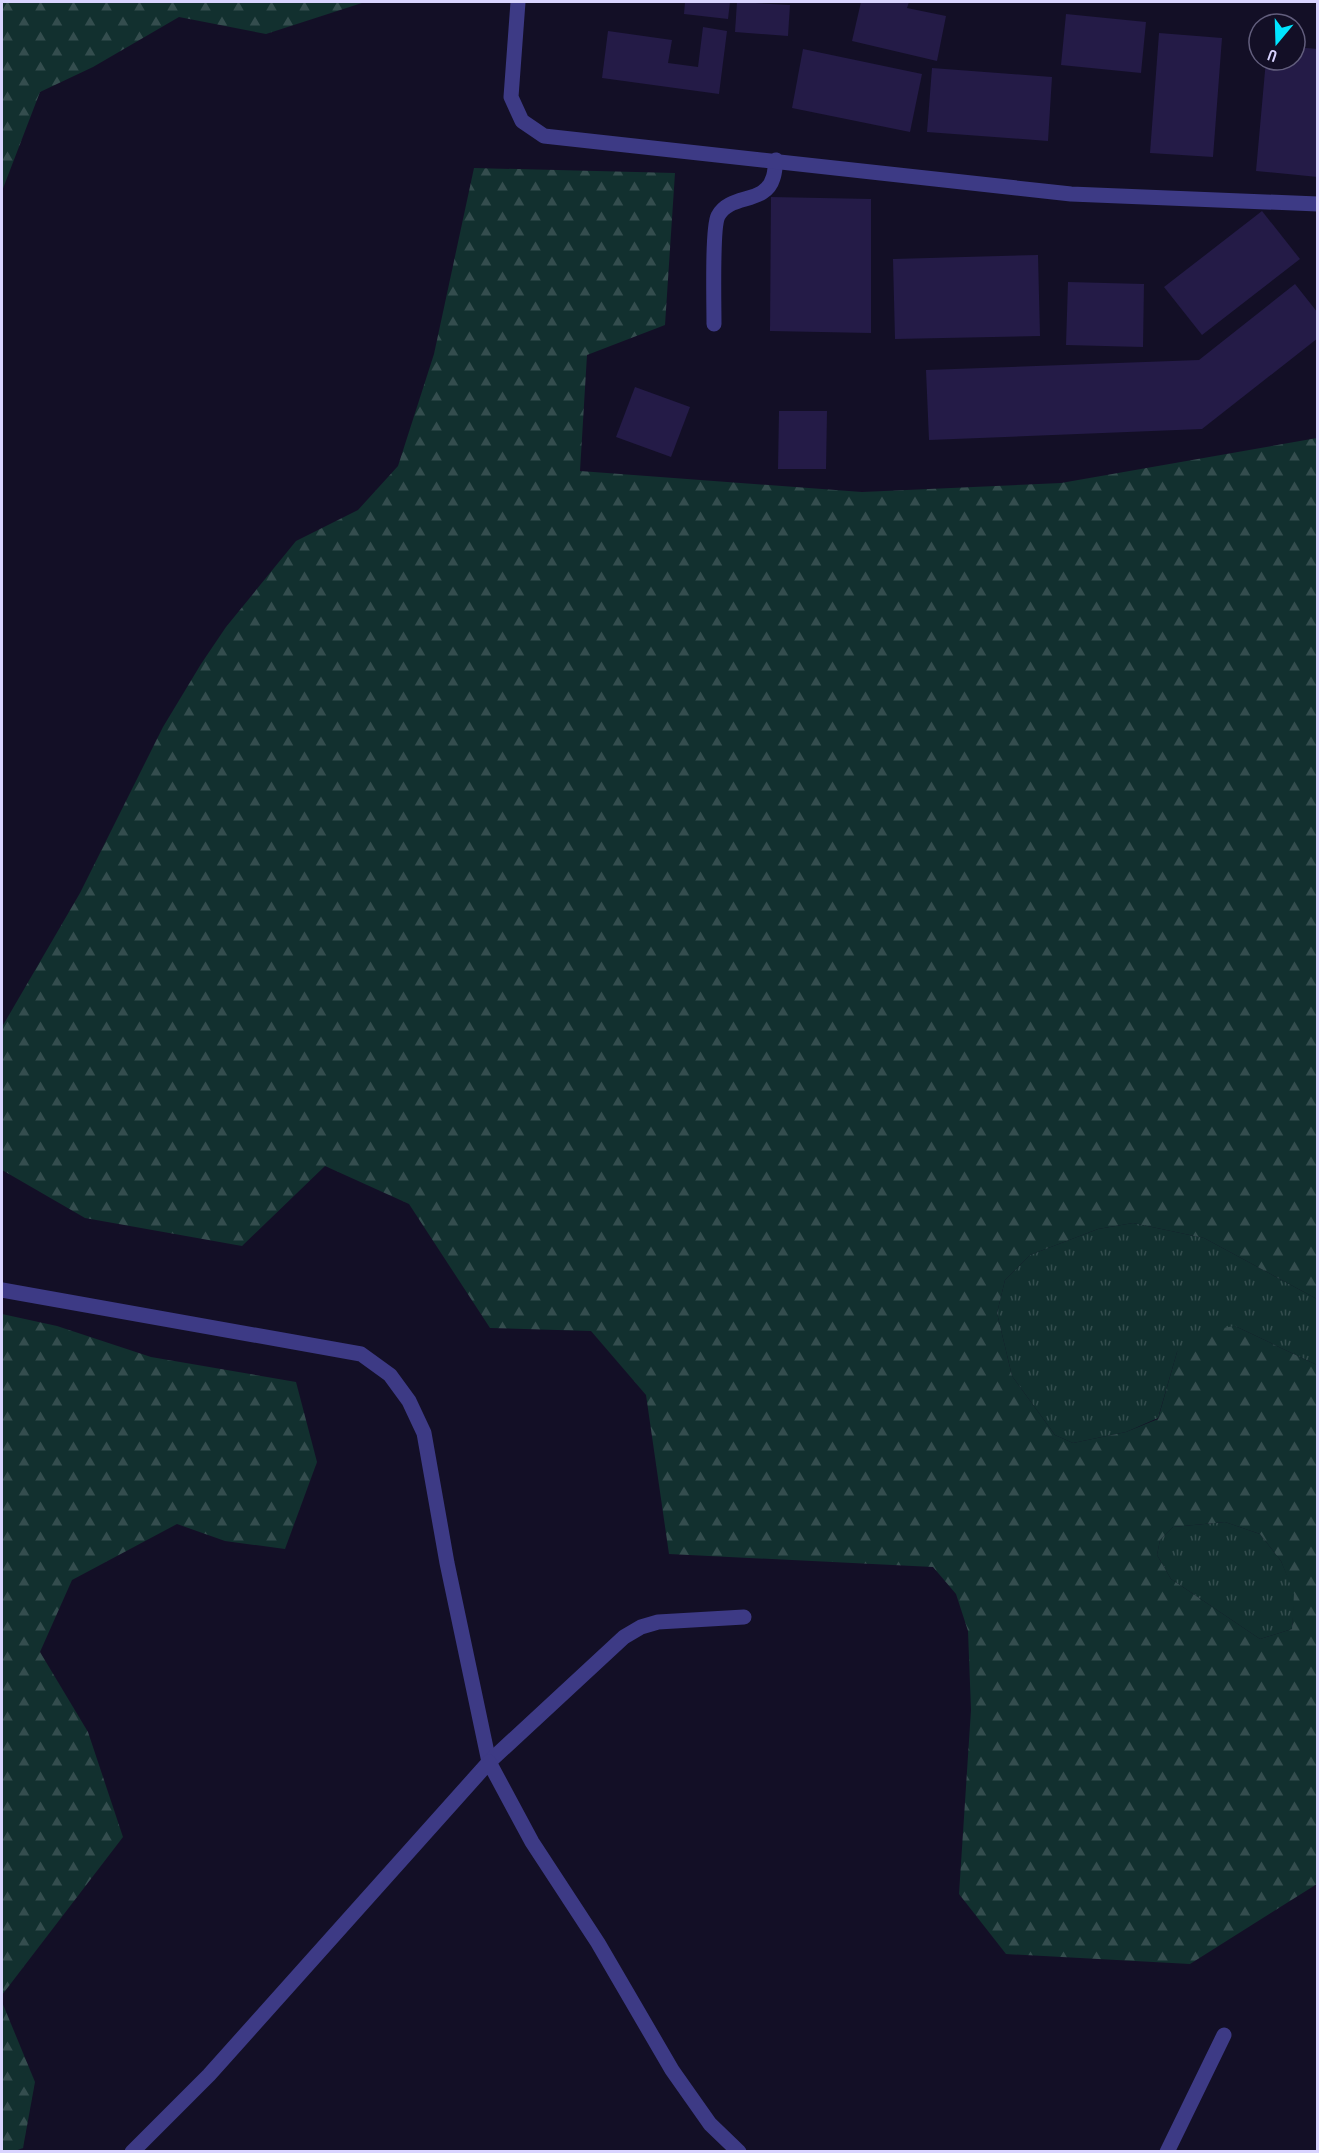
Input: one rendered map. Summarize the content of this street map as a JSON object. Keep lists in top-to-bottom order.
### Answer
{
  "north": "bottom"
}
